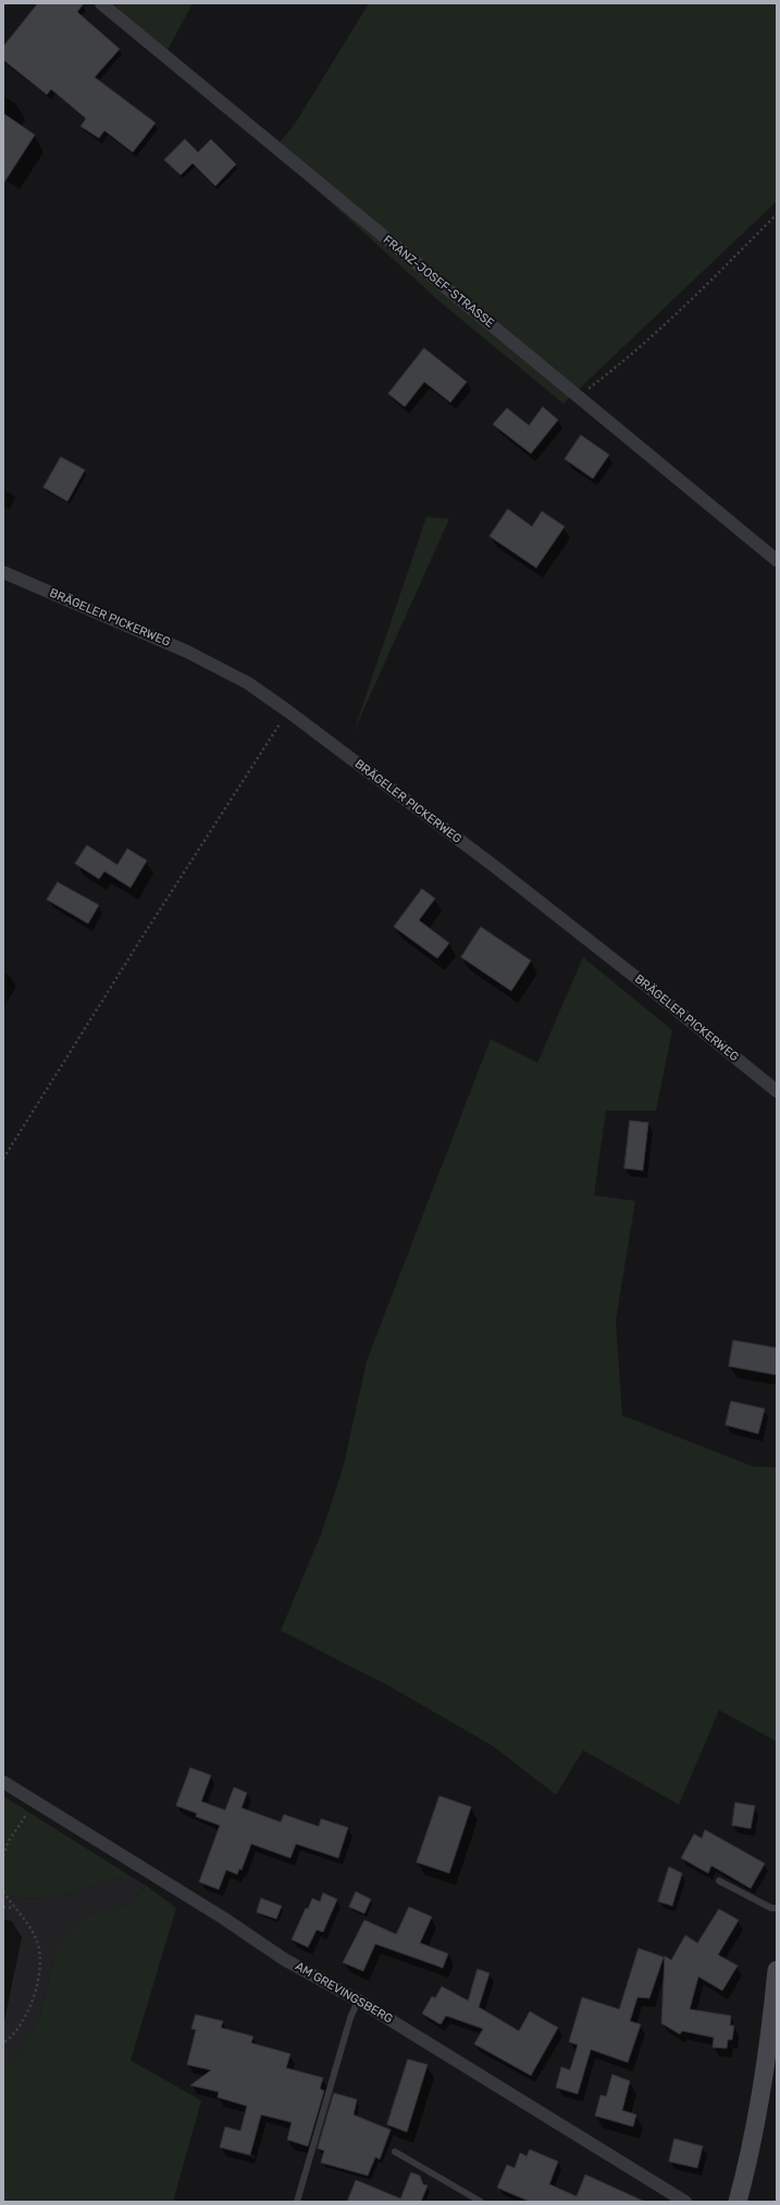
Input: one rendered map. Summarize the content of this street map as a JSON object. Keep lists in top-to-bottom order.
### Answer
{
  "streets": {
    "street": ["FRANZ-JOSEF-STRASSE", "BRÄGELER PICKERWEG", "AM GREVINGSBERG"]
  }
}
